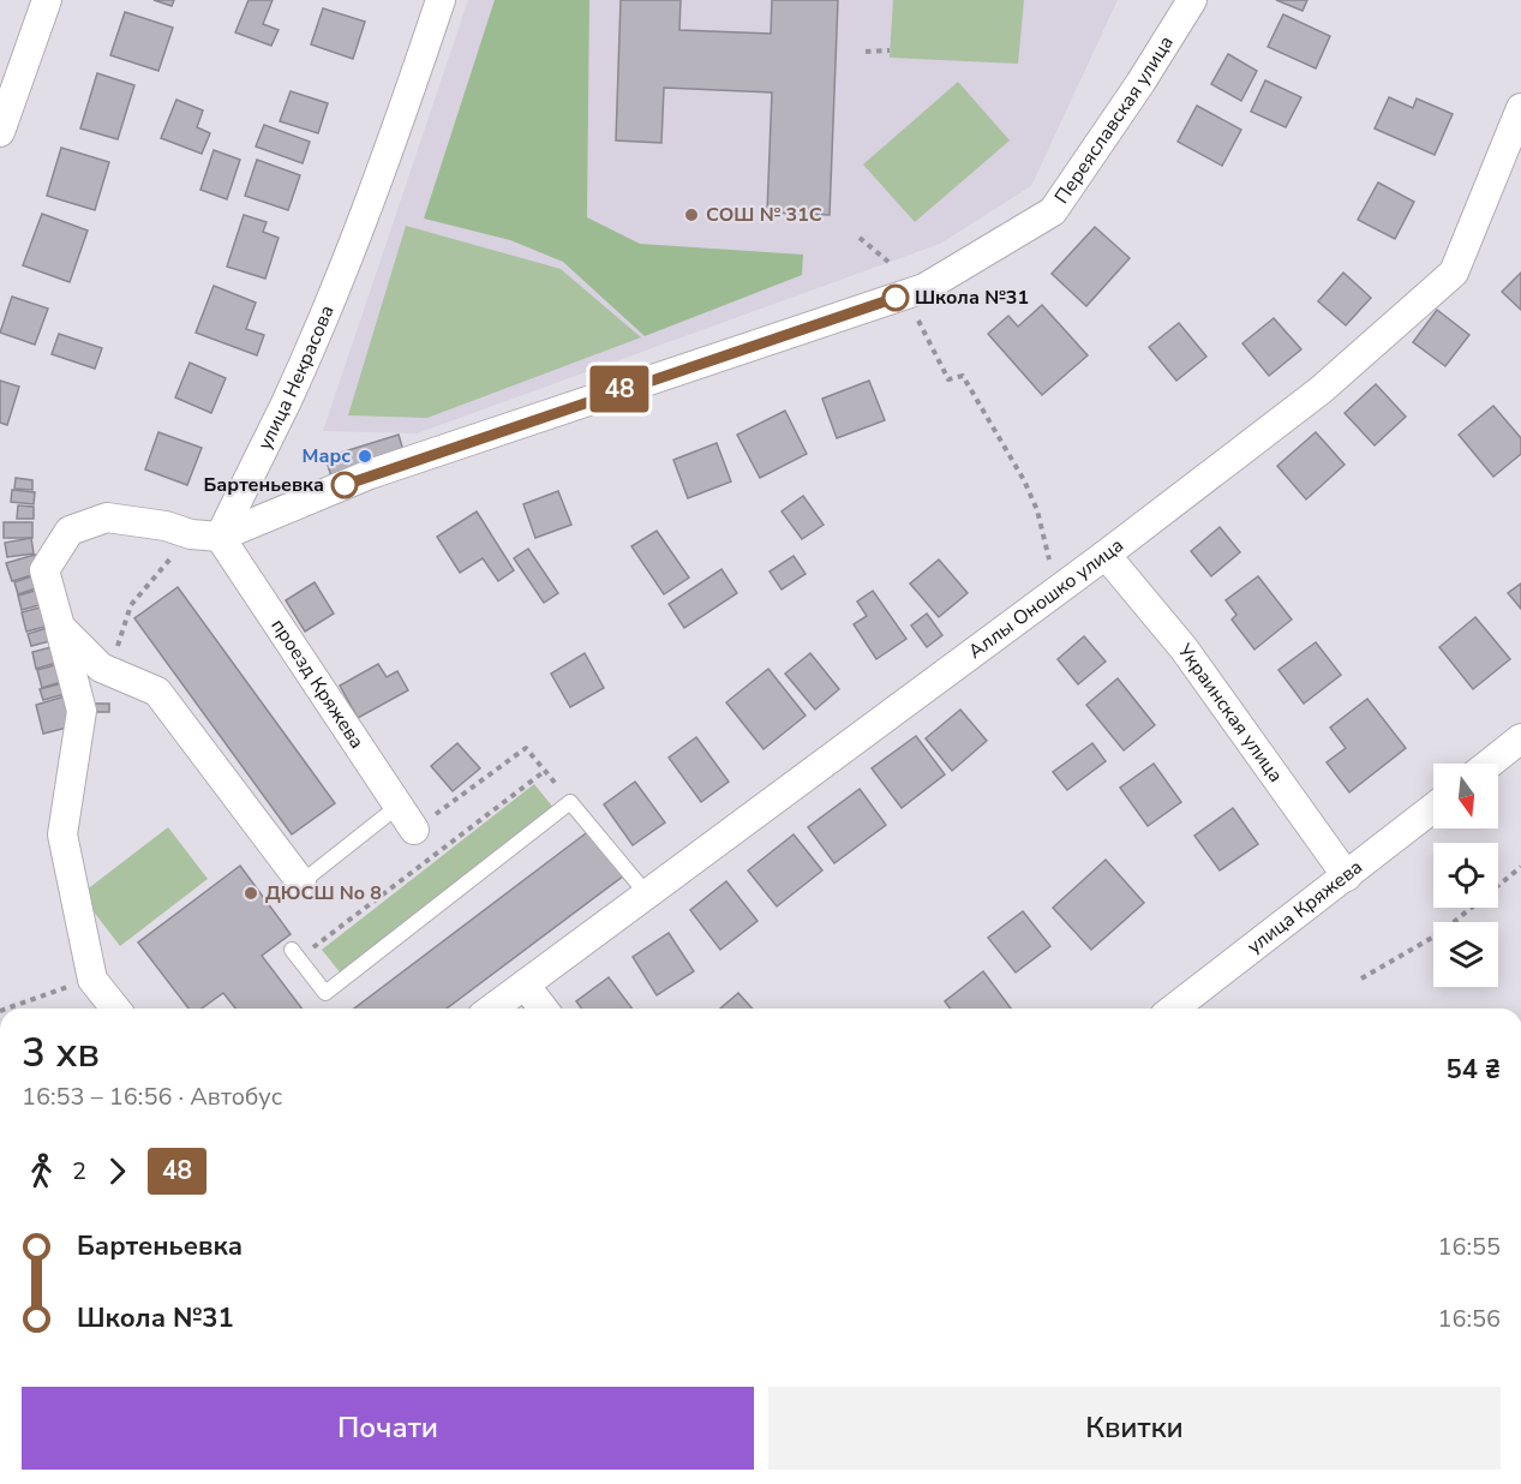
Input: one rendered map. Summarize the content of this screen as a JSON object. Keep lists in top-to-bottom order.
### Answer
{
  "streets": {
    "street": [
      "Переяславская улица",
      "улица Некрасова",
      "Аллы Оношко улица",
      "проезд Кряжева",
      "Украинская улица",
      "улица Кряжева"
    ]
  },
  "crossings": [
    ["Переяславская улица", "улица Некрасова"],
    ["Переяславская улица", "проезд Кряжева"],
    ["улица Некрасова", "проезд Кряжева"],
    ["Аллы Оношко улица", "Украинская улица"],
    ["Украинская улица", "улица Кряжева"]
  ],
  "places": [
    "СОШ № 31С",
    "Школа №31",
    "Марс",
    "Бартеньевка",
    "ДЮСШ No 8"
  ],
  "lines": ["bus line 48"],
  "north": "bottom",
  "page": {
    "on_map": "48",
    "heading": ["3 хв", "16:53 – 16:56 · Автобус", "54 ₴"],
    "legs": ["2", "48"],
    "list": [
      {
        "name": "Бартеньевка",
        "value": "16:55"
      },
      {
        "name": "Школа №31",
        "value": "16:56"
      }
    ],
    "buttons": ["Почати", "Квитки"]
  }
}
